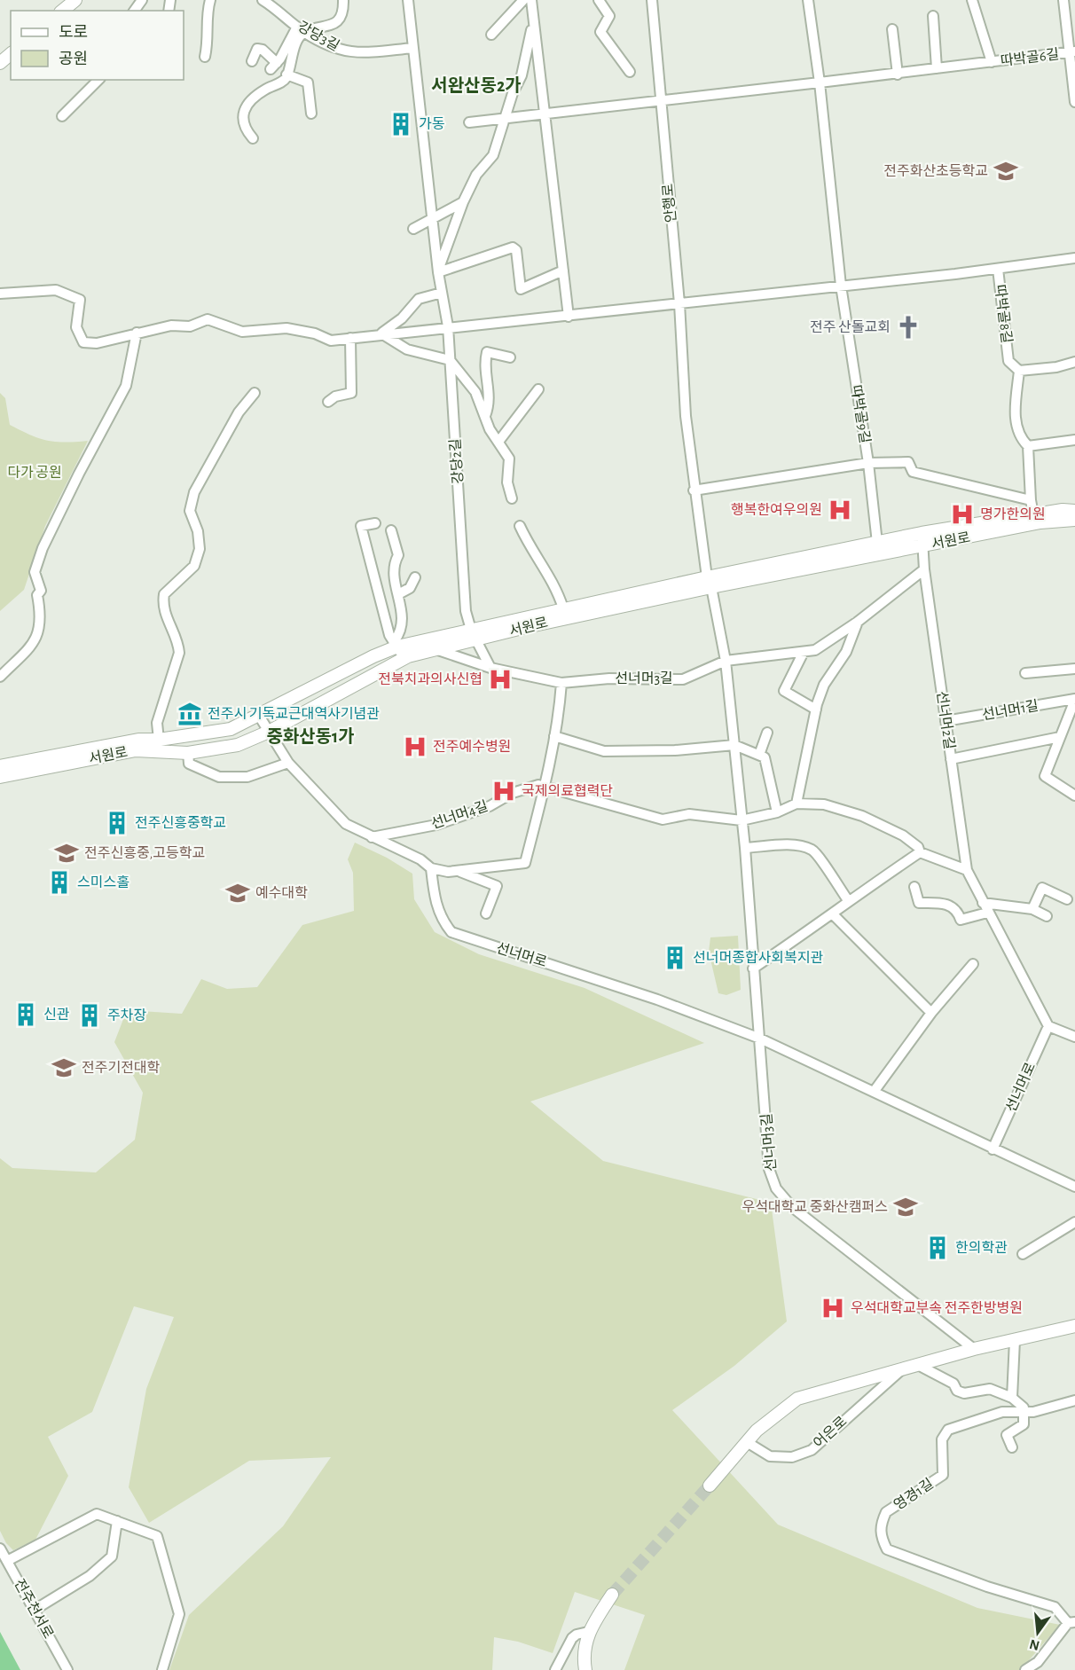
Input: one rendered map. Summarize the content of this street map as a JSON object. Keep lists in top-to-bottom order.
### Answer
{
  "streets": {
    "street": [
      "강당3길",
      "따박골6길",
      "안행로",
      "따박골8길",
      "따박골9길",
      "강당2길",
      "서원로",
      "선너머3길",
      "선너머1길",
      "선너머2길",
      "선너머4길",
      "선너머로",
      "어은로",
      "영경1길",
      "전주천서로"
    ]
  },
  "crossings": [
    ["강당3길", "강당2길"],
    ["안행로", "서원로"],
    ["안행로", "선너머3길"],
    ["따박골9길", "서원로"],
    ["강당2길", "서원로"],
    ["서원로", "선너머3길"],
    ["서원로", "선너머2길"],
    ["선너머3길", "선너머4길"],
    ["선너머3길", "선너머로"],
    ["선너머3길", "어은로"],
    ["선너머1길", "선너머2길"],
    ["선너머2길", "선너머로"]
  ],
  "districts": ["서완산동2가", "중화산동1가"],
  "parks": ["다가 공원"],
  "places": {
    "building": [
      "가동",
      "전주신흥중학교",
      "스미스홀",
      "선너머종합사회복지관",
      "신관",
      "주차장",
      "한의학관"
    ],
    "school or university": [
      "전주화산초등학교",
      "전주신흥중,고등학교",
      "예수대학",
      "전주기전대학",
      "우석대학교 중화산캠퍼스"
    ],
    "church": ["전주 산돌교회"],
    "hospital": [
      "행복한여우의원",
      "명가한의원",
      "전북치과의사신협",
      "전주예수병원",
      "국제의료협력단",
      "우석대학교부속 전주한방병원"
    ],
    "museum": ["전주시 기독교근대역사기념관"]
  },
  "legend": ["도로", "공원"],
  "north": "bottom"
}
